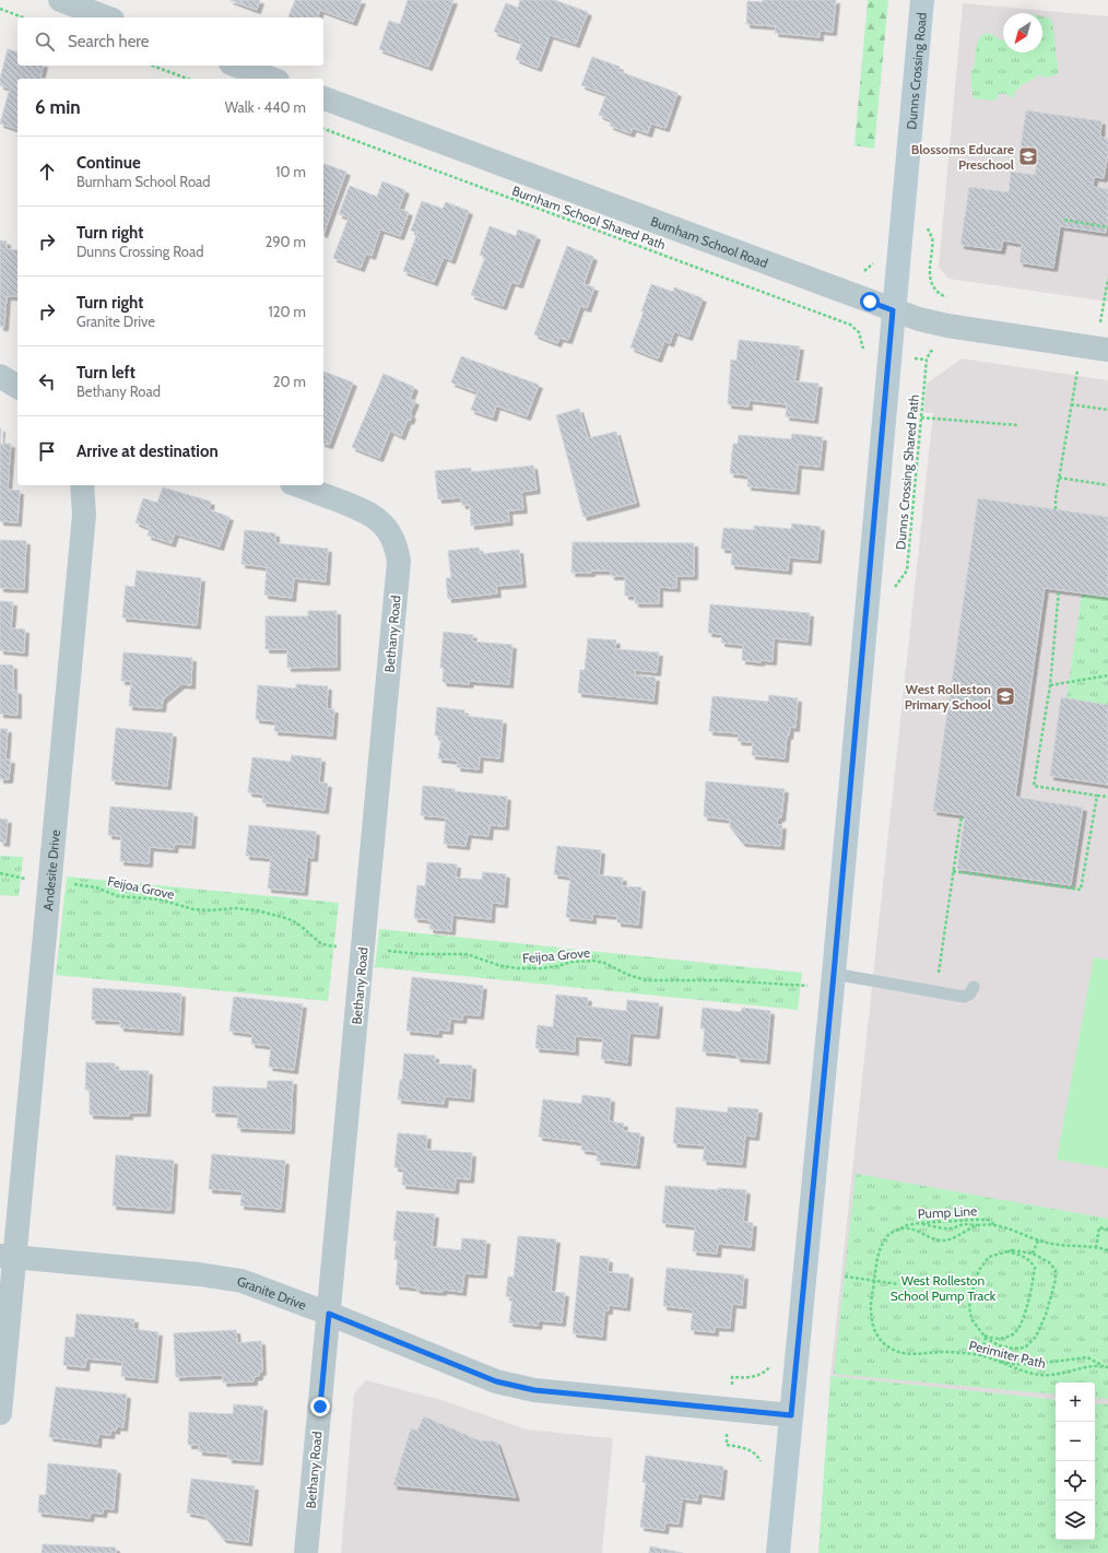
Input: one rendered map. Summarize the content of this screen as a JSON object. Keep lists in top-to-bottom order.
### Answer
{
  "streets": {
    "main road": ["Dunns Crossing Road"],
    "street": [
      "Burnham School Road",
      "Bethany Road",
      "Andesite Drive",
      "Granite Drive"
    ],
    "path": [
      "Burnham School Shared Path",
      "Dunns Crossing Shared Path",
      "Feijoa Grove",
      "Pump Line",
      "Perimiter Path"
    ]
  },
  "crossings": [
    ["Dunns Crossing Road", "Burnham School Road"],
    ["Dunns Crossing Road", "Feijoa Grove"],
    ["Dunns Crossing Road", "Granite Drive"],
    ["Bethany Road", "Granite Drive"],
    ["Andesite Drive", "Feijoa Grove"],
    ["Andesite Drive", "Granite Drive"],
    ["Pump Line", "Perimiter Path"]
  ],
  "parks": ["West Rolleston School Pump Track"],
  "places": {
    "school or university": ["Blossoms Educare Preschool", "West Rolleston Primary School"]
  },
  "north": "bottom left",
  "page": {
    "search": "Search here",
    "heading": ["6 min", "Walk · 440 m"],
    "list": [
      ["Continue", "Burnham School Road", "10 m"],
      ["Turn right", "Dunns Crossing Road", "290 m"],
      ["Turn right", "Granite Drive", "120 m"],
      ["Turn left", "Bethany Road", "20 m"],
      "Arrive at destination"
    ],
    "map_buttons": ["+", "−"]
  }
}
